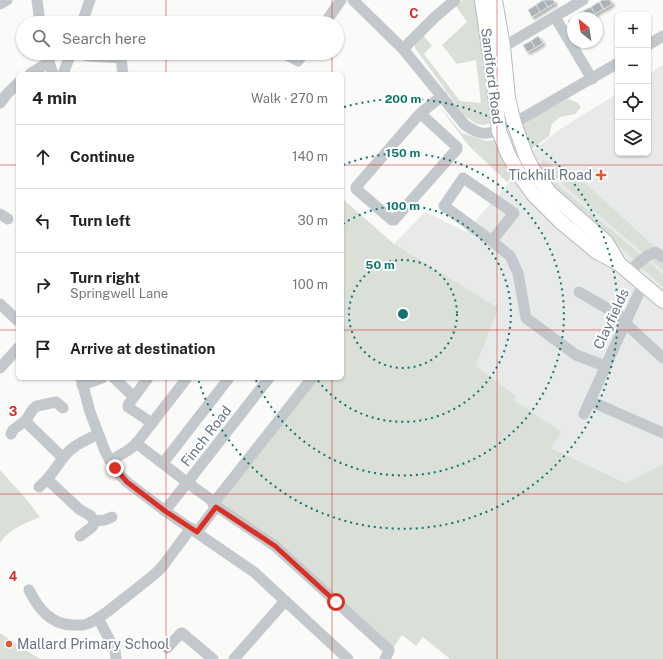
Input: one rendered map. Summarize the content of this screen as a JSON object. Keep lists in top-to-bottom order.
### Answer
{
  "streets": {
    "main road": ["Sandford Road"],
    "street": ["Clayfields", "Finch Road"]
  },
  "places": {
    "health": ["Tickhill Road"],
    "other": ["Mallard Primary School"]
  },
  "north": "top left",
  "page": {
    "map_buttons": ["+", "−"],
    "search": "Search here",
    "heading": ["4 min", "Walk · 270 m"],
    "list": [
      ["Continue", "140 m"],
      ["Turn left", "30 m"],
      ["Turn right", "Springwell Lane", "100 m"],
      "Arrive at destination"
    ]
  },
  "grid": {
    "columns": ["C"],
    "rows": ["3", "4"]
  },
  "rings": [
    "200 m",
    "150 m",
    "100 m",
    "50 m"
  ]
}
